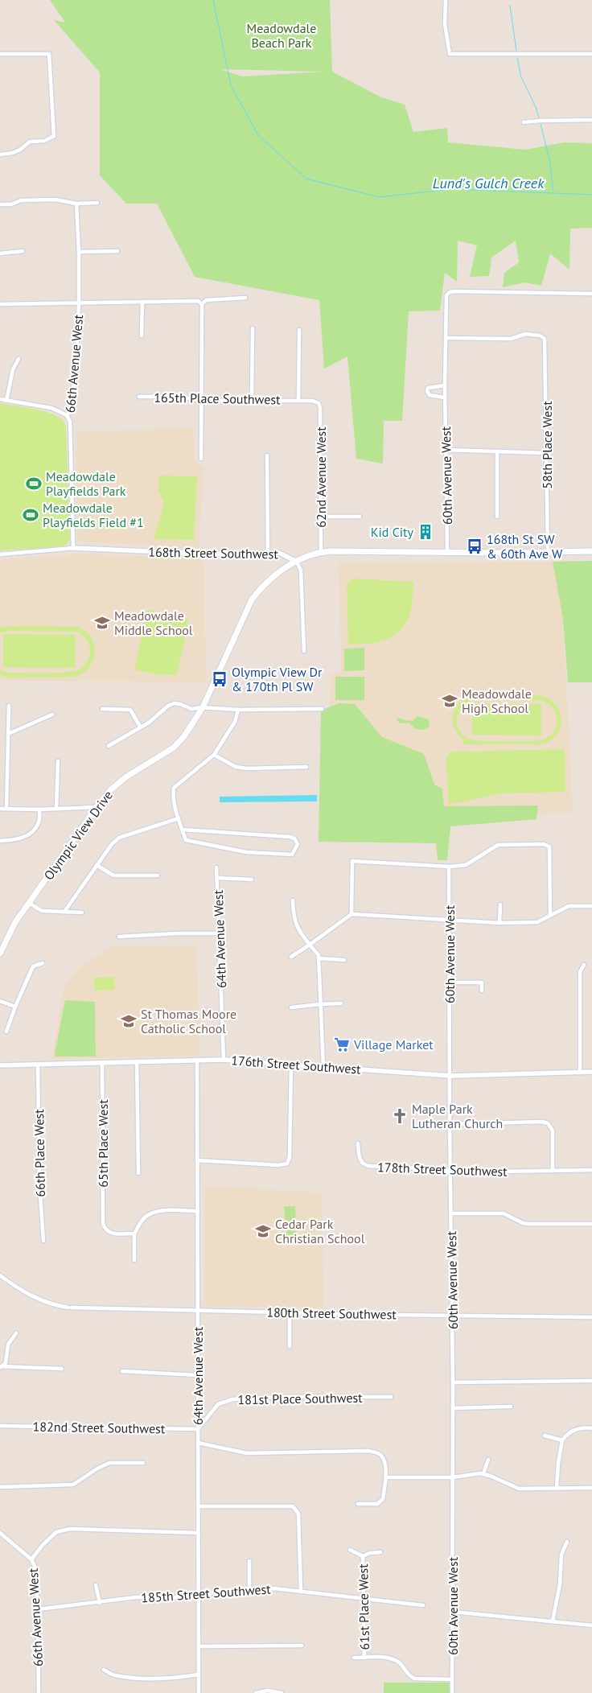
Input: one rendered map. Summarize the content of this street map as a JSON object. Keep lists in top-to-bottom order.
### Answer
{
  "streets": {
    "main road": ["168th Street Southwest", "Olympic View Drive"],
    "street": [
      "66th Avenue West",
      "165th Place Southwest",
      "58th Place West",
      "60th Avenue West",
      "62nd Avenue West",
      "64th Avenue West",
      "176th Street Southwest",
      "65th Place West",
      "66th Place West",
      "178th Street Southwest",
      "180th Street Southwest",
      "181st Place Southwest",
      "182nd Street Southwest",
      "185th Street Southwest",
      "61st Place West"
    ]
  },
  "crossings": [
    ["66th Avenue West", "168th Street Southwest"],
    ["66th Avenue West", "185th Street Southwest"],
    ["165th Place Southwest", "62nd Avenue West"],
    ["58th Place West", "60th Avenue West"],
    ["58th Place West", "168th Street Southwest"],
    ["60th Avenue West", "168th Street Southwest"],
    ["60th Avenue West", "176th Street Southwest"],
    ["60th Avenue West", "178th Street Southwest"],
    ["60th Avenue West", "180th Street Southwest"],
    ["62nd Avenue West", "168th Street Southwest"],
    ["168th Street Southwest", "Olympic View Drive"],
    ["64th Avenue West", "176th Street Southwest"],
    ["64th Avenue West", "180th Street Southwest"],
    ["64th Avenue West", "181st Place Southwest"],
    ["64th Avenue West", "182nd Street Southwest"],
    ["64th Avenue West", "185th Street Southwest"],
    ["176th Street Southwest", "65th Place West"],
    ["176th Street Southwest", "66th Place West"],
    ["181st Place Southwest", "182nd Street Southwest"],
    ["185th Street Southwest", "61st Place West"]
  ],
  "water": ["Lund's Gulch Creek"],
  "parks": ["Meadowdale Beach Park"],
  "places": {
    "sports": ["Meadowdale Playfields Park", "Meadowdale Playfields Field #1"],
    "building": ["Kid City"],
    "bus stop": ["168th St SW & 60th Ave W", "Olympic View Dr & 170th Pl SW"],
    "school or university": [
      "Meadowdale Middle School",
      "Meadowdale High School",
      "St Thomas Moore Catholic School",
      "Cedar Park Christian School"
    ],
    "supermarket": ["Village Market"],
    "church": ["Maple Park Lutheran Church"]
  }
}
